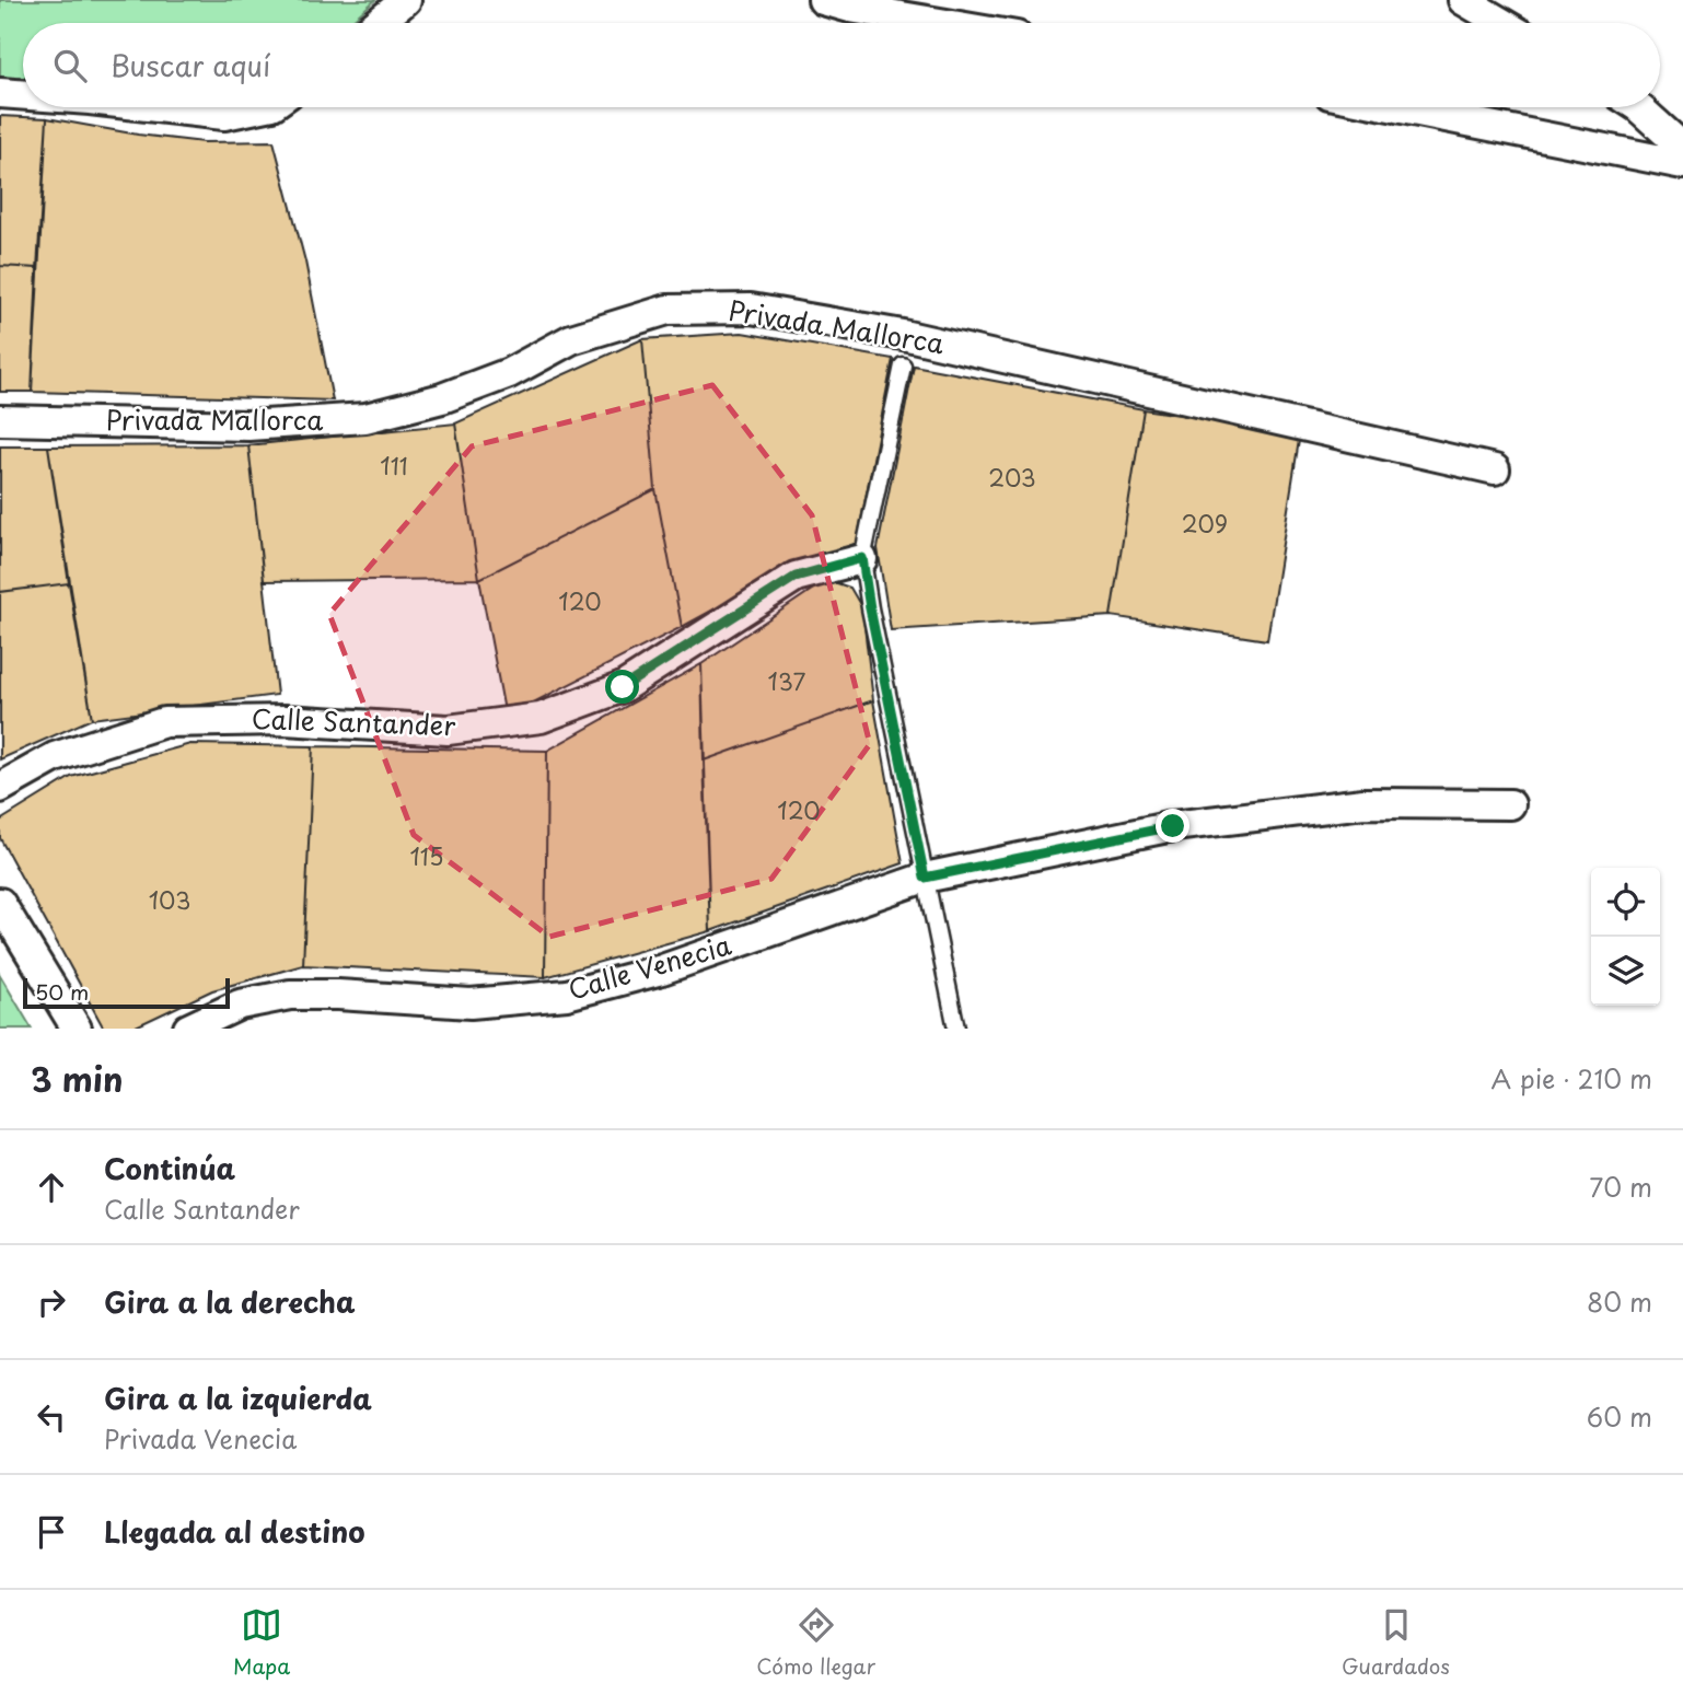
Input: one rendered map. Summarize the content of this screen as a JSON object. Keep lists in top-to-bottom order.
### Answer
{
  "streets": {
    "street": ["Privada Mallorca", "Calle Santander", "Calle Venecia"]
  },
  "house_numbers": [
    "111",
    "203",
    "209",
    "120",
    "137",
    "120",
    "115",
    "103"
  ],
  "scale_bar": "50 m",
  "page": {
    "search": "Buscar aquí",
    "scale": "50 m",
    "heading": ["3 min", "A pie · 210 m"],
    "list": [
      ["Continúa", "Calle Santander", "70 m"],
      ["Gira a la derecha", "80 m"],
      ["Gira a la izquierda", "Privada Venecia", "60 m"],
      "Llegada al destino"
    ],
    "nav": ["Mapa", "Cómo llegar", "Guardados"]
  }
}
